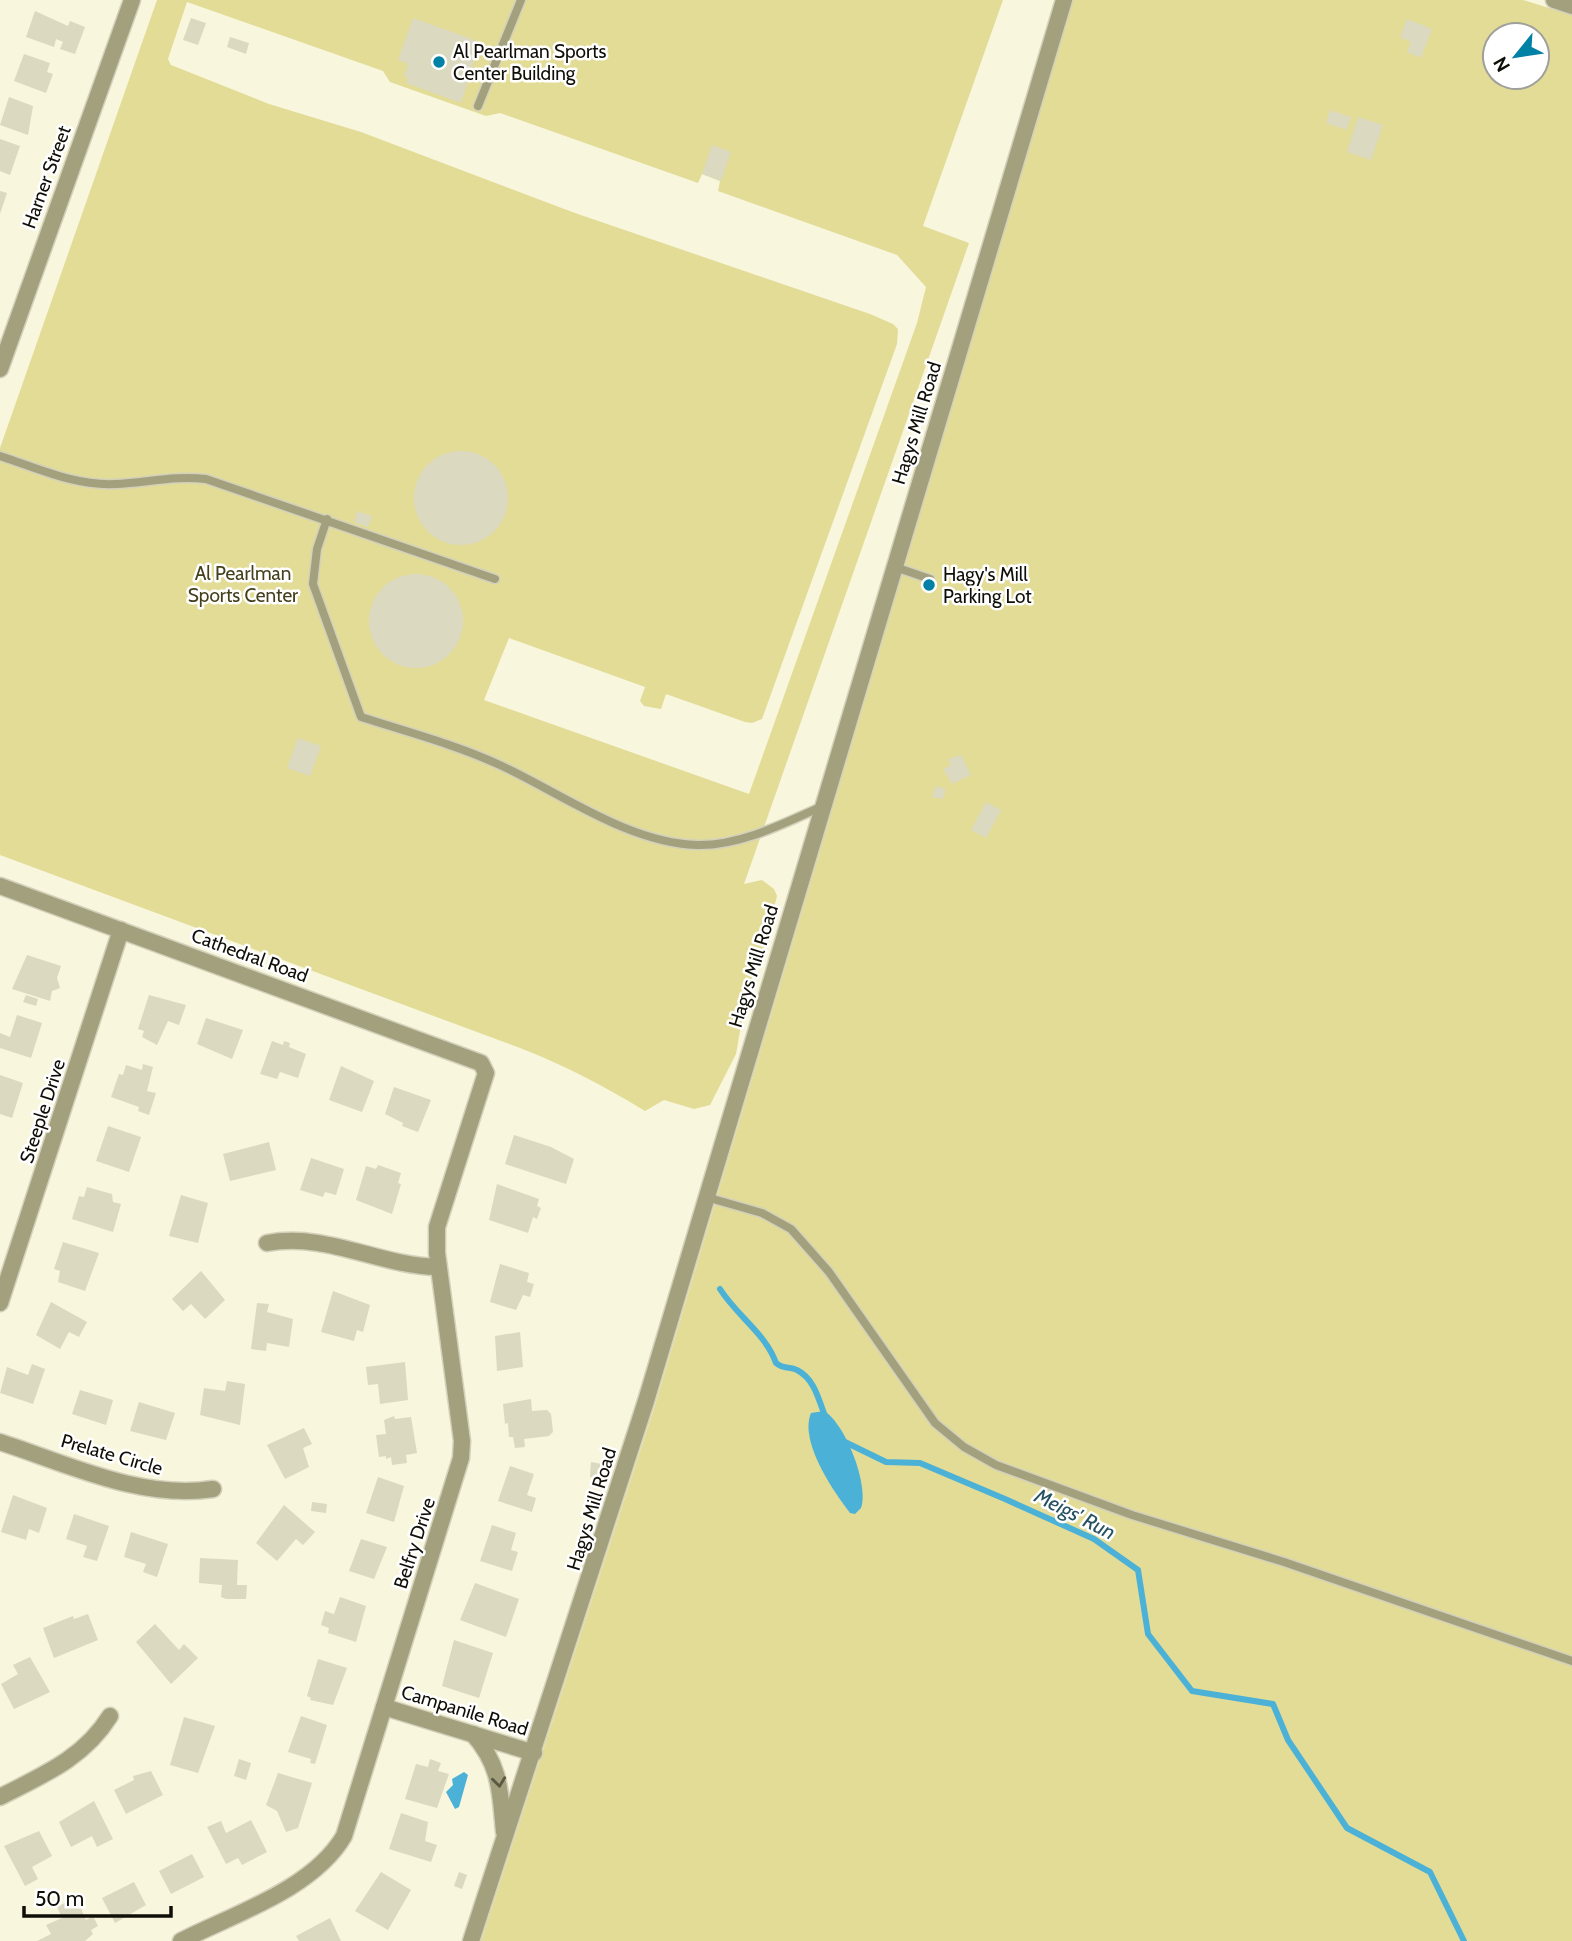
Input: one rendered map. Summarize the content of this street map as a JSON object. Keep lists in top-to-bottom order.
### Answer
{
  "streets": {
    "street": [
      "Harner Street",
      "Hagys Mill Road",
      "Cathedral Road",
      "Steeple Drive",
      "Prelate Circle",
      "Belfry Drive",
      "Campanile Road"
    ]
  },
  "crossings": [
    ["Hagys Mill Road", "Campanile Road"],
    ["Cathedral Road", "Steeple Drive"],
    ["Cathedral Road", "Belfry Drive"],
    ["Belfry Drive", "Campanile Road"]
  ],
  "water": ["Meigs' Run"],
  "parks": ["Al Pearlman Sports Center"],
  "places": ["Al Pearlman Sports Center Building", "Hagy's Mill Parking Lot"],
  "scale_bar": "50 m",
  "north": "bottom left"
}
